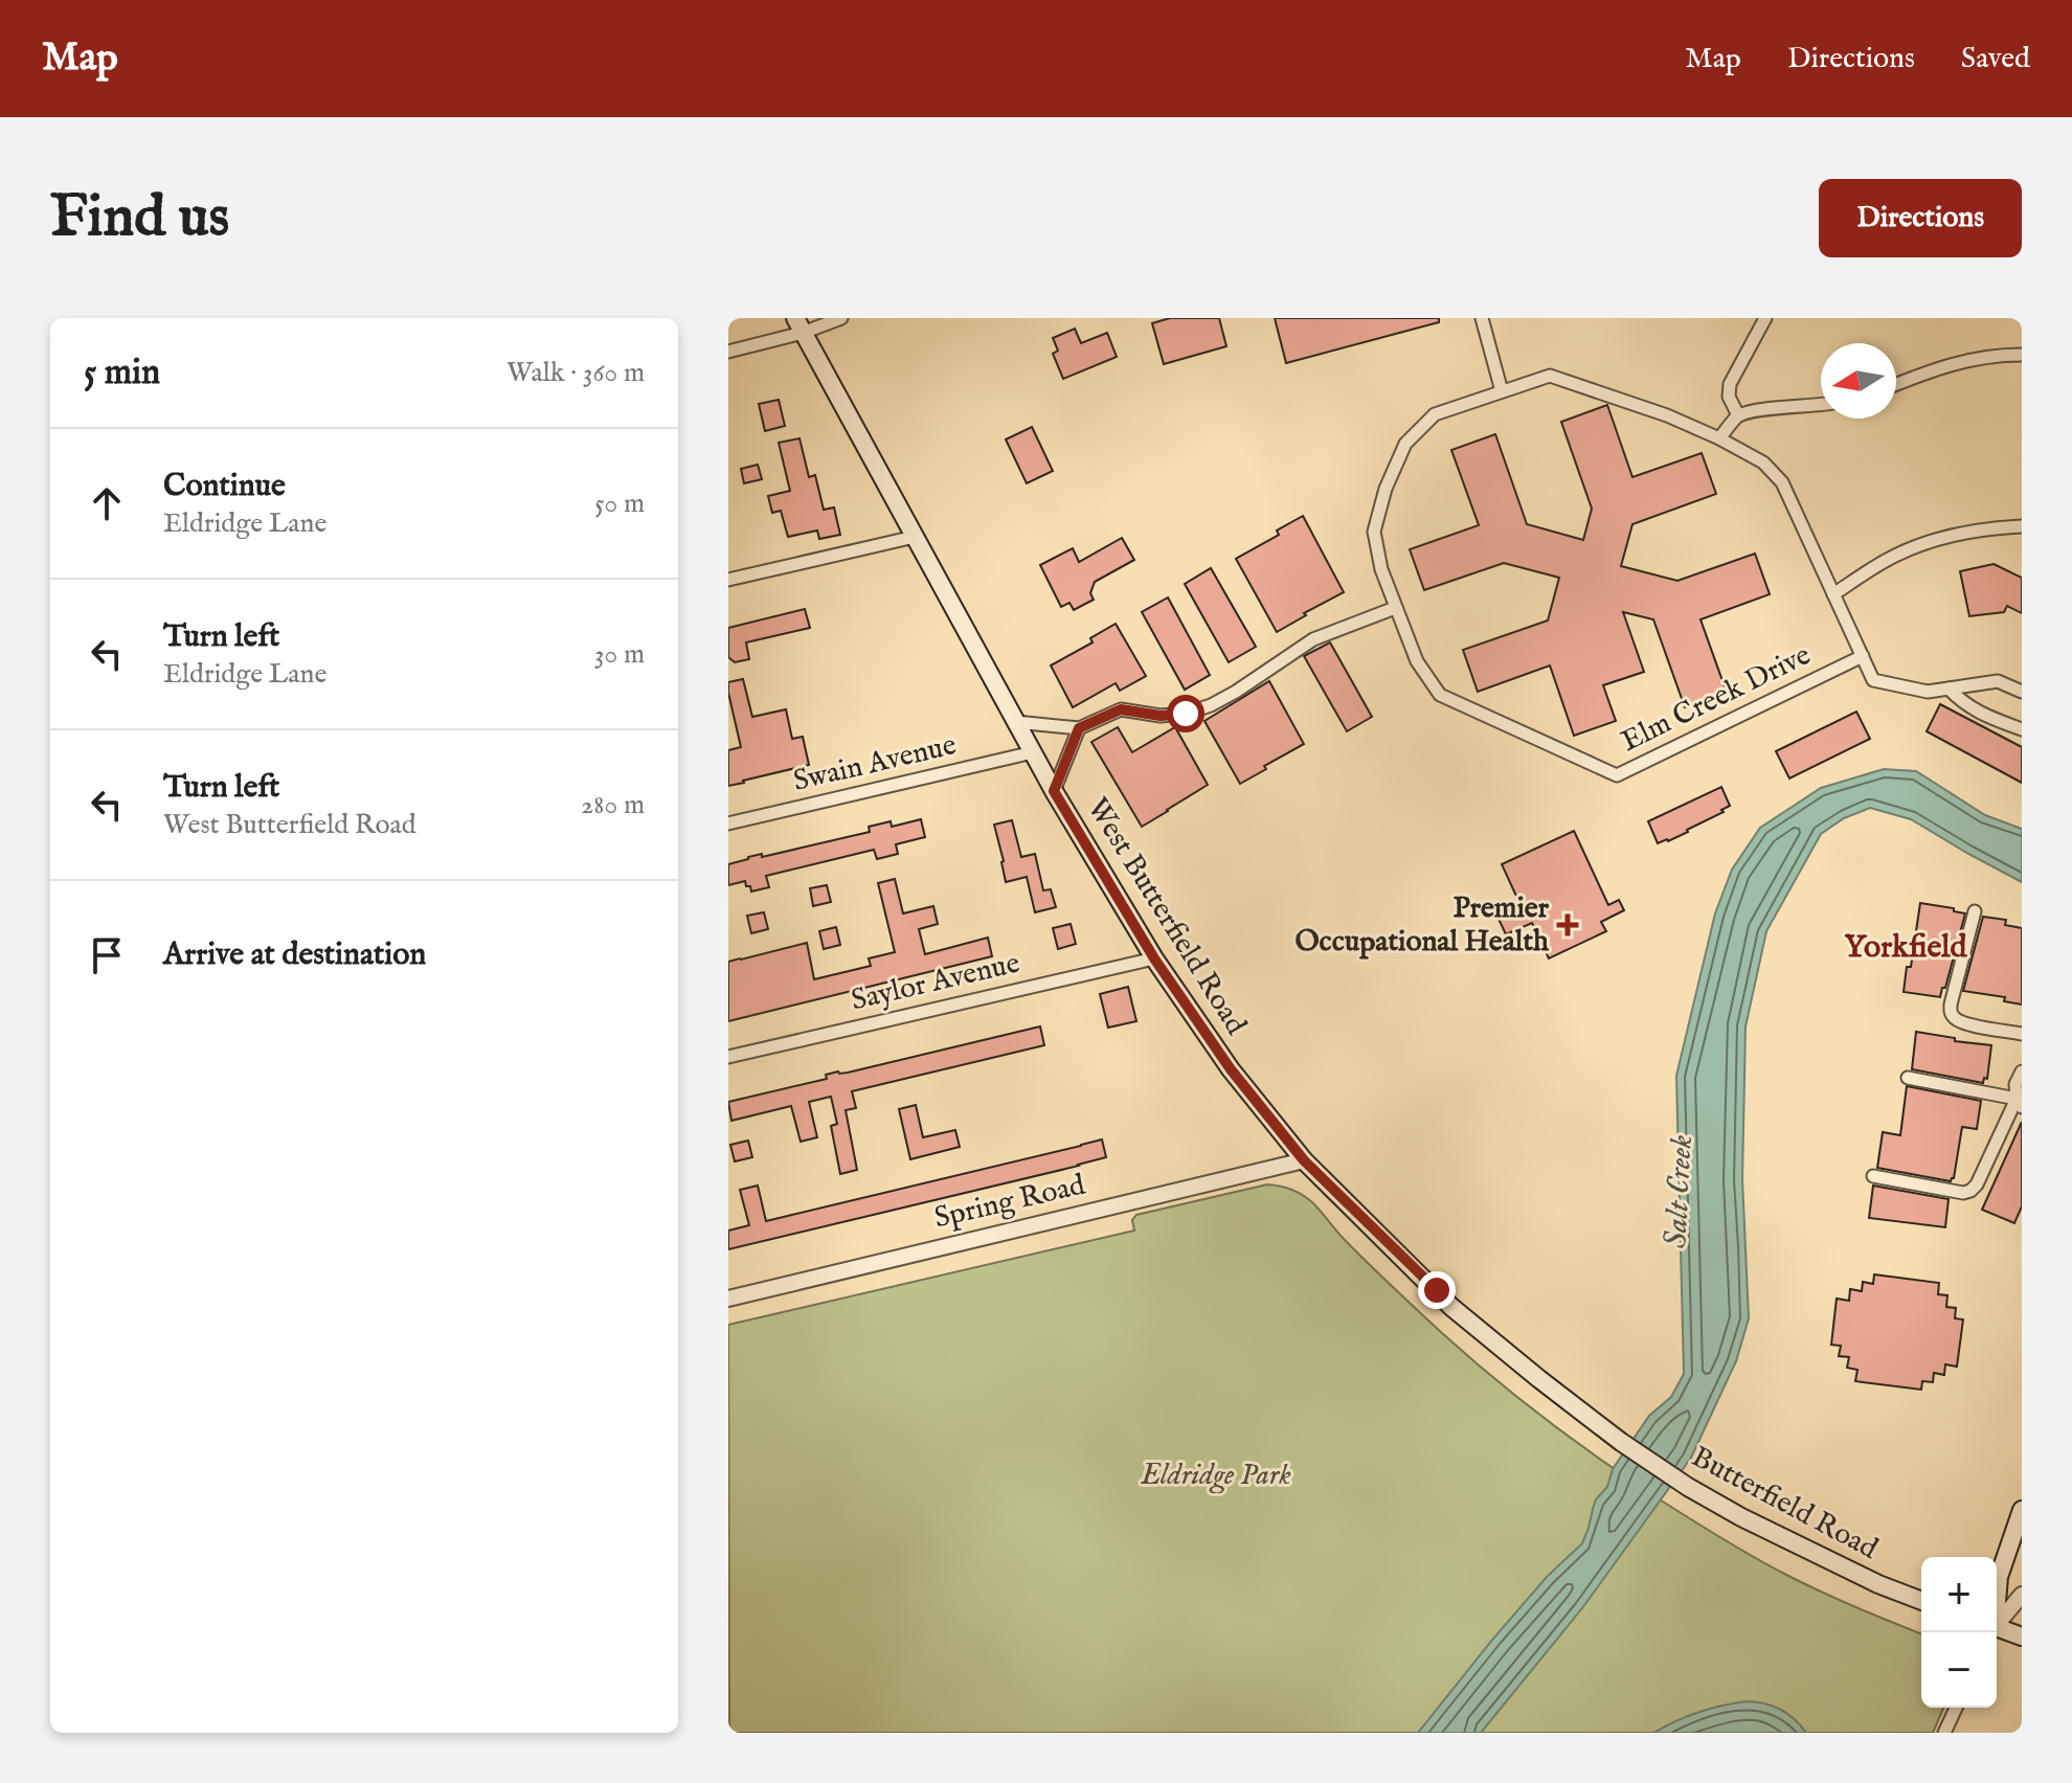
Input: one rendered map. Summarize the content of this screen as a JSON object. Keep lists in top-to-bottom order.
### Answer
{
  "streets": {
    "main road": ["West Butterfield Road", "Butterfield Road"],
    "street": [
      "Elm Creek Drive",
      "Swain Avenue",
      "Saylor Avenue",
      "Spring Road"
    ]
  },
  "crossings": [
    ["Swain Avenue", "West Butterfield Road"],
    ["West Butterfield Road", "Saylor Avenue"],
    ["West Butterfield Road", "Spring Road"],
    ["West Butterfield Road", "Butterfield Road"]
  ],
  "districts": ["Yorkfield"],
  "water": ["Salt Creek"],
  "parks": ["Eldridge Park"],
  "places": {
    "health": ["Premier Occupational Health"]
  },
  "north": "left",
  "page": {
    "header": "Map",
    "nav": ["Map", "Directions", "Saved"],
    "buttons": "Directions",
    "title": "Find us",
    "heading": ["5 min", "Walk · 360 m"],
    "list": [
      ["Continue", "Eldridge Lane", "50 m"],
      ["Turn left", "Eldridge Lane", "30 m"],
      ["Turn left", "West Butterfield Road", "280 m"],
      "Arrive at destination"
    ],
    "map_buttons": ["+", "−"]
  }
}
